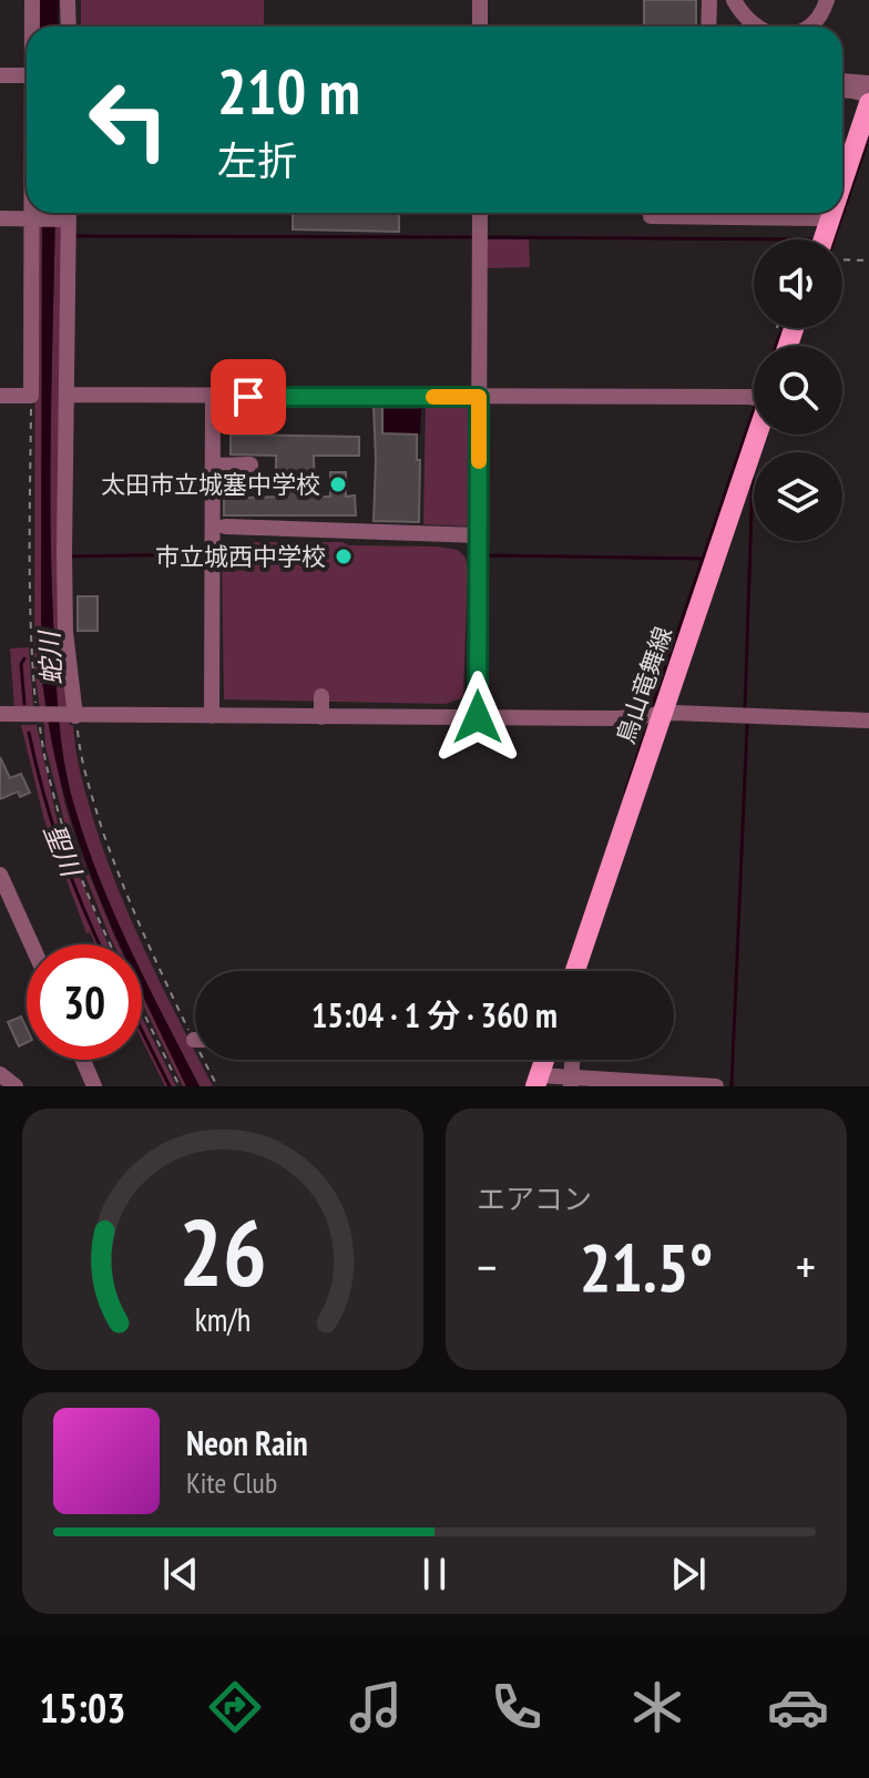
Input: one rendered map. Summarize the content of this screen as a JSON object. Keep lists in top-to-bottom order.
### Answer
{
  "streets": {
    "main road": ["鳥山竜舞線"]
  },
  "water": ["蛇川", "聖川"],
  "places": ["太田市立城塞中学校", "市立城西中学校"],
  "page": {
    "turn": ["210 m", "左折"],
    "limit": "30",
    "trip": "15:04 · 1 分 · 360 m",
    "tile": "エアコン",
    "heat": ["−", "21.5°", "+"],
    "song": ["Neon Rain", "Kite Club"],
    "tabs": "15:03",
    "gauge": ["26", "km/h"]
  }
}
